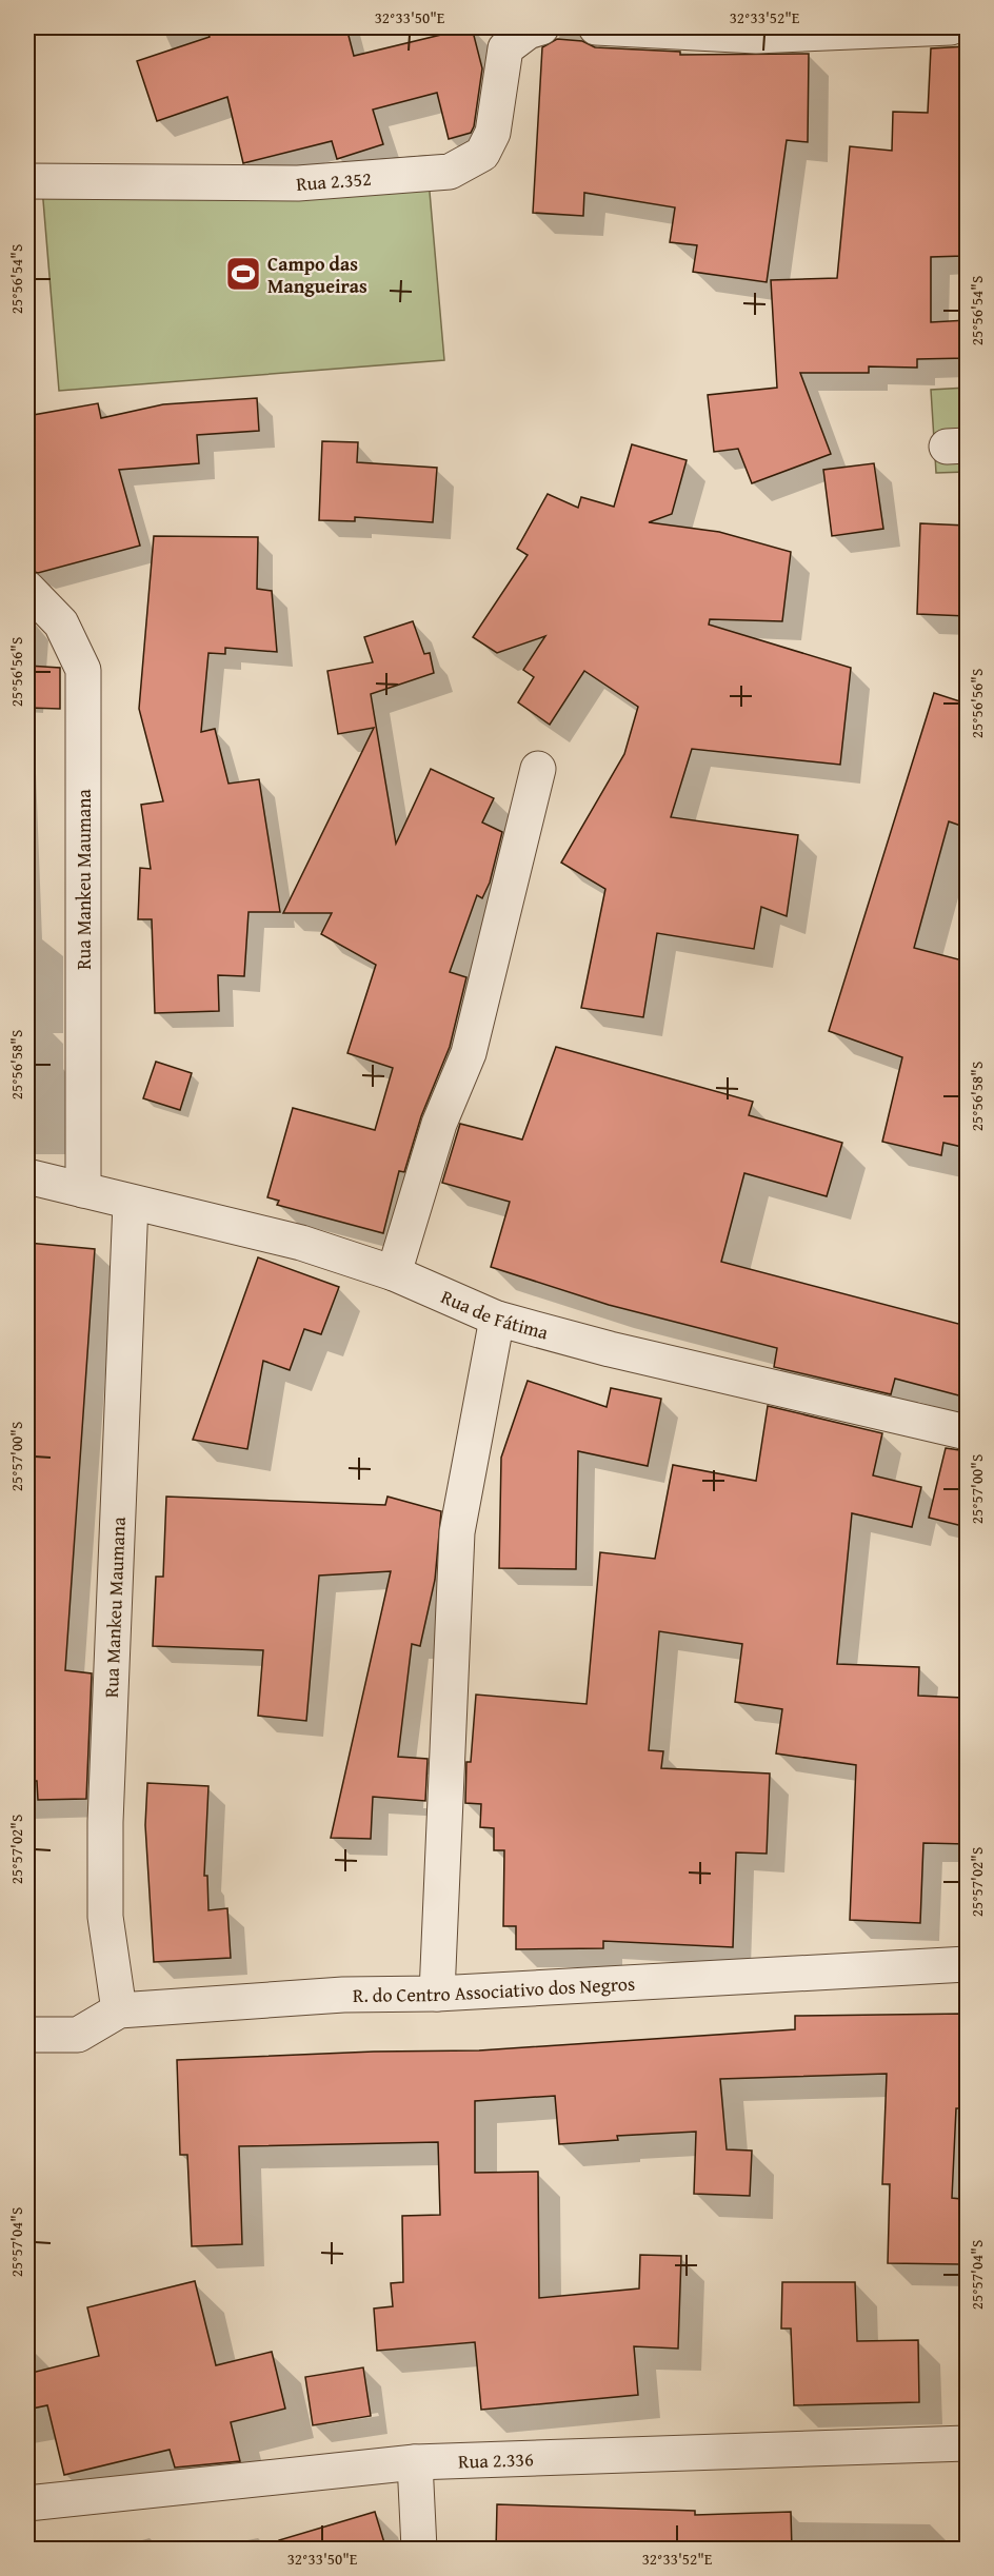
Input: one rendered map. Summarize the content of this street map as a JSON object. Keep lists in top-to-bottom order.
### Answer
{
  "streets": {
    "street": [
      "Rua 2.352",
      "Rua Mankeu Maumana",
      "Rua de Fátima",
      "R. do Centro Associativo dos Negros",
      "Rua 2.336"
    ]
  },
  "crossings": [
    ["Rua Mankeu Maumana", "Rua de Fátima"],
    ["Rua Mankeu Maumana", "R. do Centro Associativo dos Negros"]
  ],
  "places": {
    "sports": ["Campo das Mangueiras"]
  },
  "coordinates": [
    "32°33'50\"E",
    "32°33'52\"E",
    "25°56'54\"S",
    "25°56'56\"S",
    "25°56'58\"S",
    "25°57'00\"S",
    "25°57'02\"S",
    "25°57'04\"S"
  ]
}
